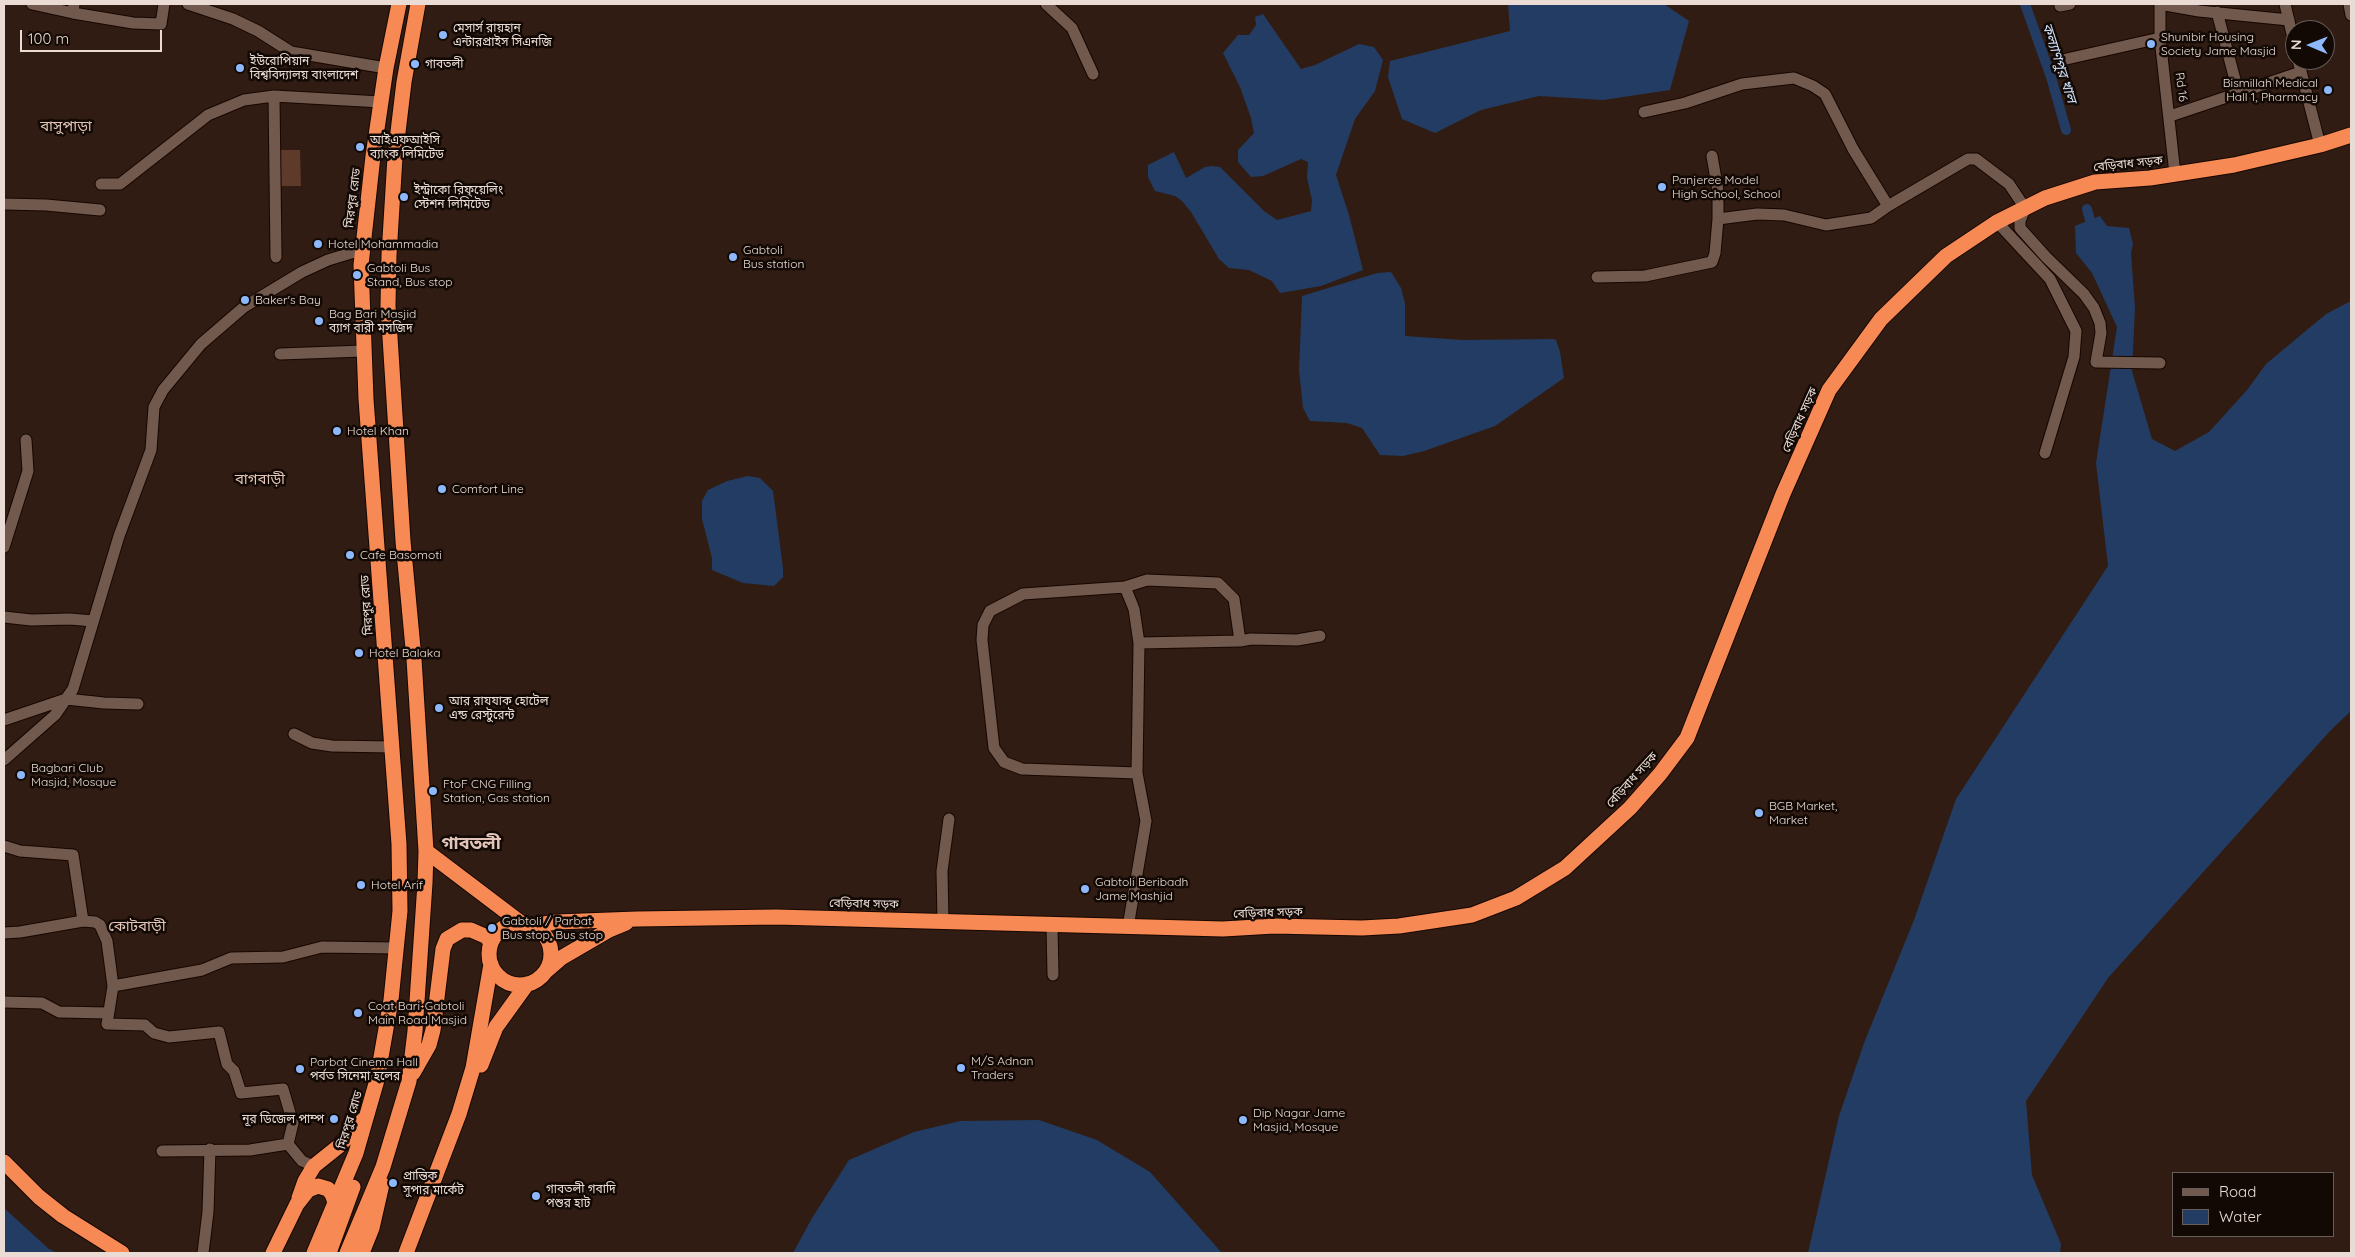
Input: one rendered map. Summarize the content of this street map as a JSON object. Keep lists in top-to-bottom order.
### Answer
{
  "streets": {
    "highway": ["বেড়িবাধ সড়ক", "মিরপুর রোড"],
    "street": ["Rd 16"]
  },
  "crossings": [
    ["Rd 16", "বেড়িবাধ সড়ক"]
  ],
  "districts": [
    "বাসুপাড়া",
    "বাগবাড়ী",
    "গাবতলী",
    "কোটবাড়ী"
  ],
  "water": ["কল্যাণপুর খাল"],
  "places": [
    "মেসার্স রায়হান এন্টারপ্রাইস সিএনজি",
    "Shunibir Housing Society Jame Masjid",
    "গাবতলী",
    "ইউরোপিয়ান বিশ্ববিদ্যালয় বাংলাদেশ",
    "Bismillah Medical Hall 1, Pharmacy",
    "আইএফআইসি ব্যাংক লিমিটেড",
    "Panjeree Model High School, School",
    "ইন্ট্রাকো রিফুয়েলিং স্টেশন লিমিটেড",
    "Hotel Mohammadia",
    "Gabtoli Bus station",
    "Gabtoli Bus Stand, Bus stop",
    "Baker's Bay",
    "Bag Bari Masjid ব্যাগ বারী মসজিদ",
    "Hotel Khan",
    "Comfort Line",
    "Cafe Basomoti",
    "Hotel Balaka",
    "আর রাযযাক হোটেল এন্ড রেস্টুরেন্ট",
    "Bagbari Club Masjid, Mosque",
    "FtoF CNG Filling Station, Gas station",
    "BGB Market, Market",
    "Hotel Arif",
    "Gabtoli Beribadh Jame Mashjid",
    "Gabtoli / Parbat Bus stop, Bus stop",
    "Coat Bari-Gabtoli Main Road Masjid",
    "M/S Adnan Traders",
    "Parbat Cinema Hall পর্বত সিনেমা হলের",
    "নূর ডিজেল পাম্প",
    "Dip Nagar Jame Masjid, Mosque",
    "প্রান্তিক সুপার মার্কেট",
    "গাবতলী গবাদি পশুর হাট"
  ],
  "legend": ["Road", "Water"],
  "scale_bar": "100 m",
  "north": "left"
}
